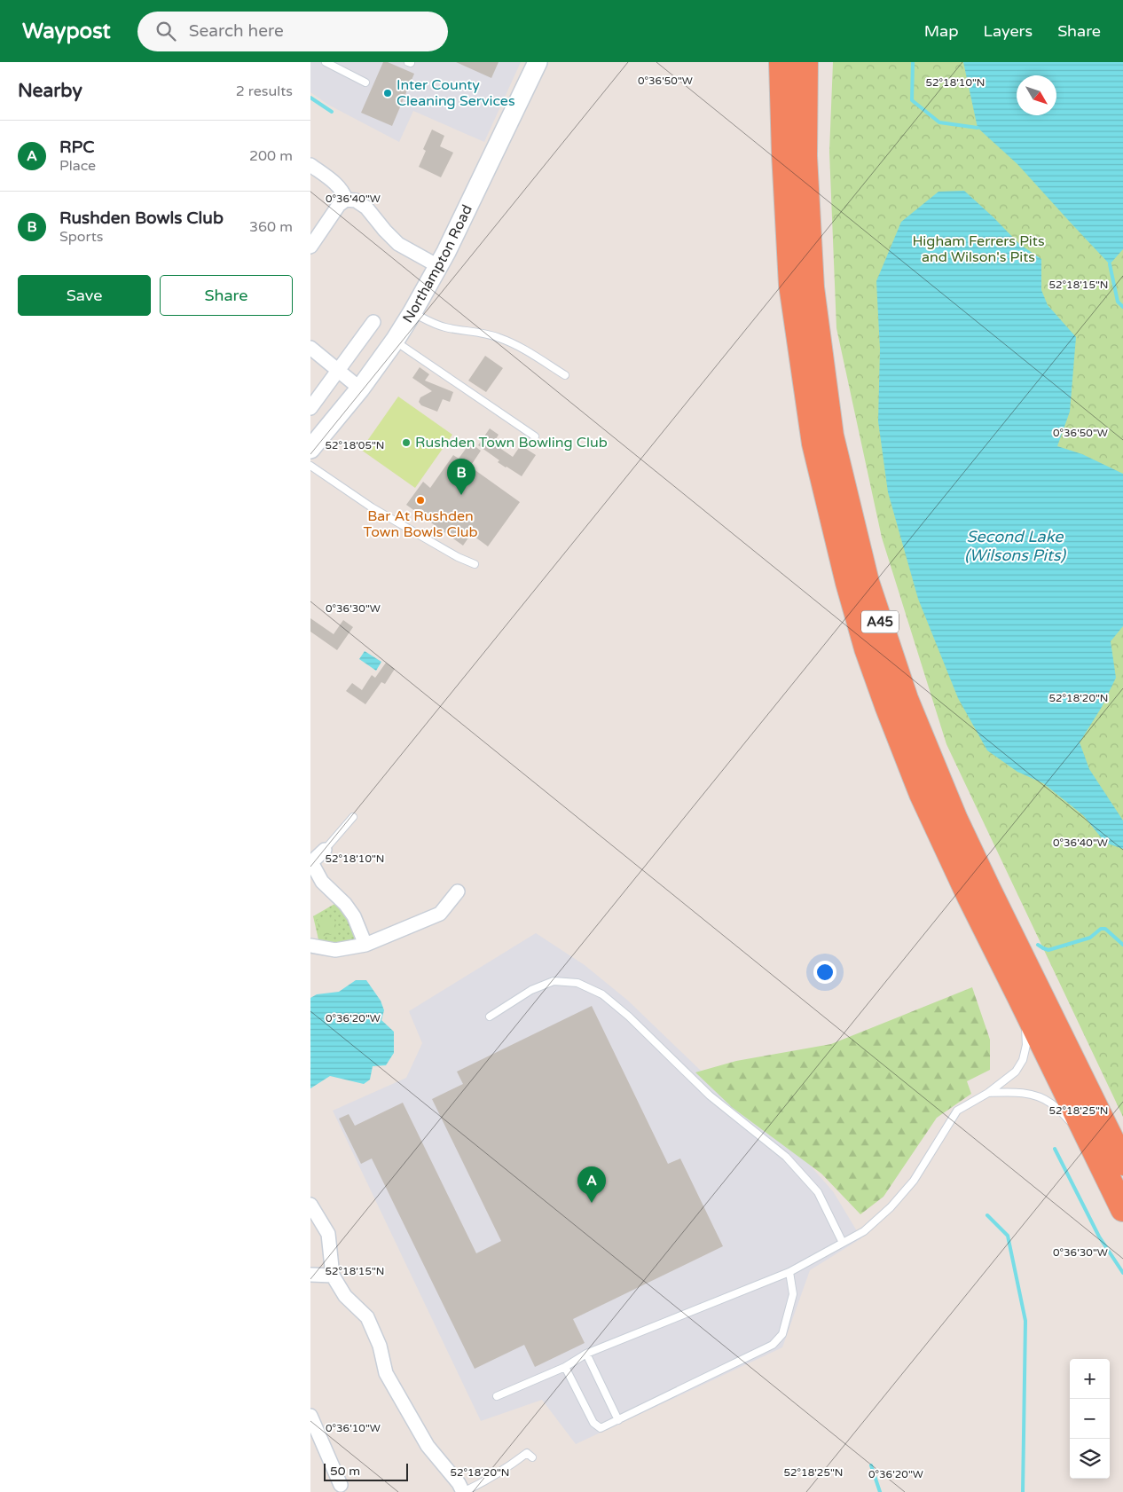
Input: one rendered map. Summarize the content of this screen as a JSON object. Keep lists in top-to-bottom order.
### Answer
{
  "streets": {
    "highway": ["A45"],
    "main road": ["Northampton Road"]
  },
  "water": ["Second Lake (Wilsons Pits)"],
  "parks": ["Higham Ferrers Pits and Wilson's Pits"],
  "places": ["Inter County Cleaning Services", "Rushden Town Bowling Club", "Bar At Rushden Town Bowls Club"],
  "scale_bar": "50 m",
  "north": "bottom right",
  "page": {
    "header": "Waypost",
    "search": "Search here",
    "nav": ["Map", "Layers", "Share"],
    "heading": ["Nearby", "2 results"],
    "list": [
      {
        "mark": "A",
        "name": "RPC",
        "note": "Place",
        "value": "200 m"
      },
      {
        "mark": "B",
        "name": "Rushden Bowls Club",
        "note": "Sports",
        "value": "360 m"
      }
    ],
    "buttons": ["Save", "Share"],
    "pins": ["B", "A"],
    "map_buttons": ["+", "−"],
    "scale": "50 m"
  },
  "coordinates": [
    "0°36'50\"W",
    "52°18'10\"N",
    "0°36'40\"W",
    "52°18'15\"N",
    "52°18'05\"N",
    "0°36'30\"W",
    "52°18'20\"N",
    "0°36'20\"W",
    "52°18'25\"N",
    "0°36'10\"W"
  ]
}
